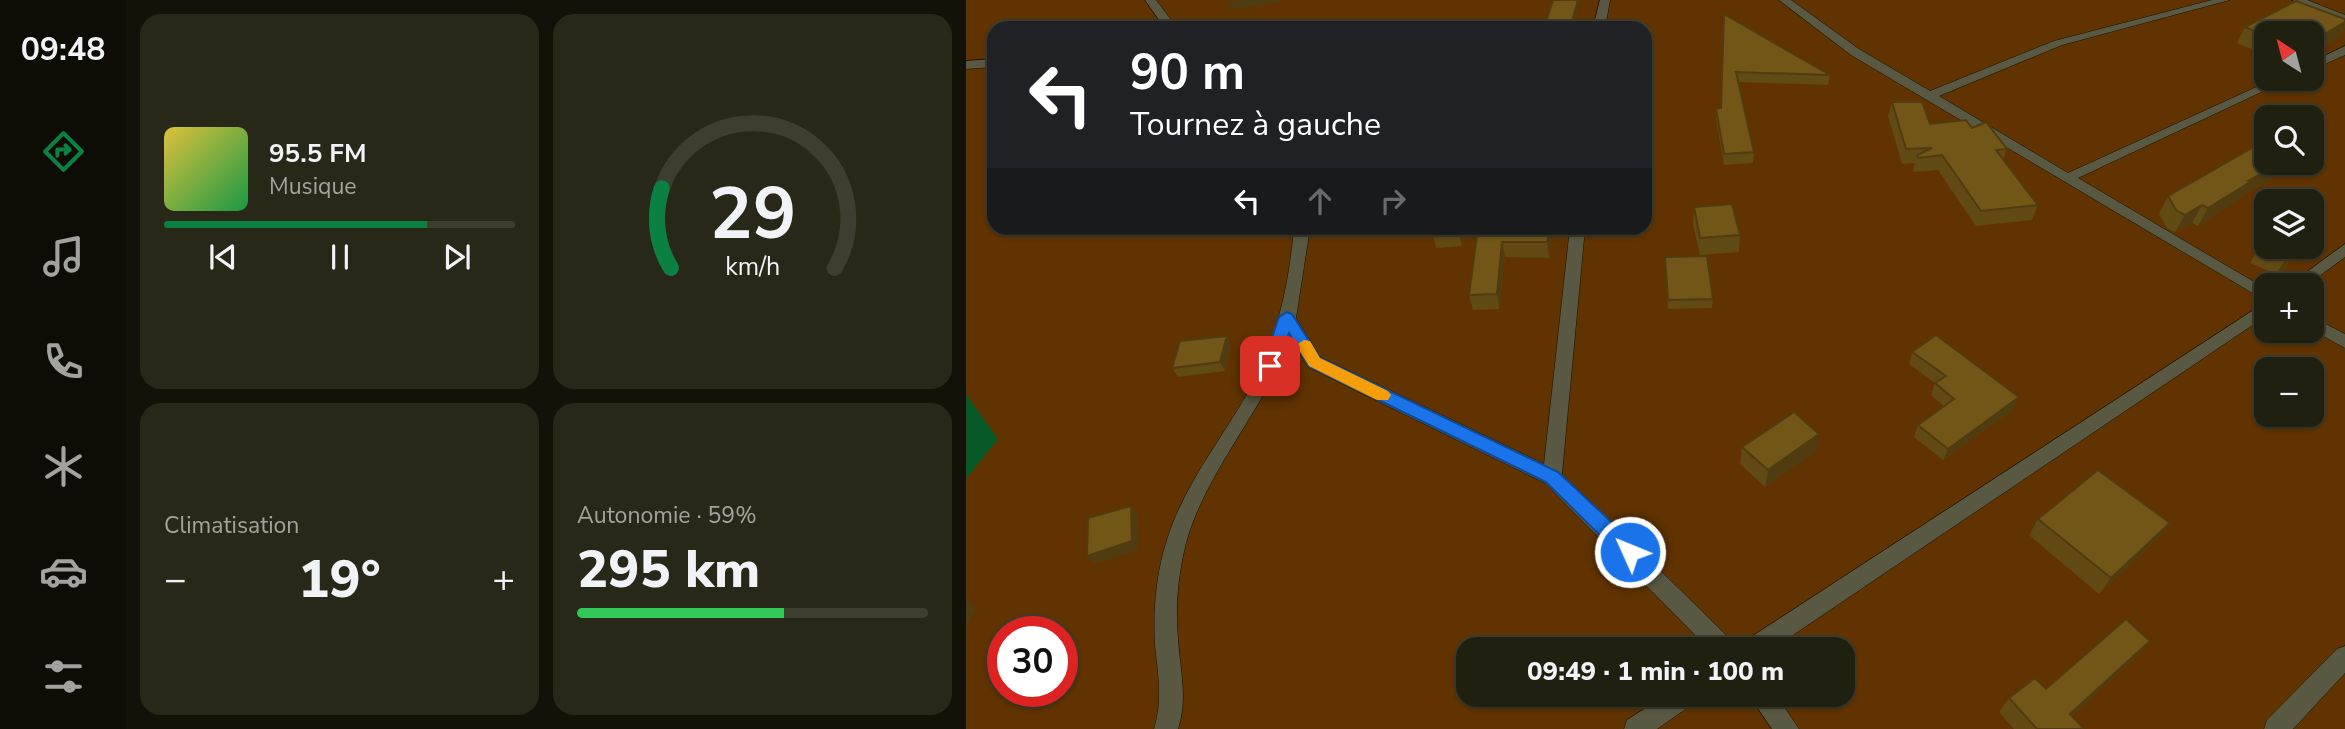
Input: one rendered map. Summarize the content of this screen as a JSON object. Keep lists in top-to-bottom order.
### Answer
{
  "north": "top left",
  "page": {
    "tabs": "09:48",
    "map_buttons": ["+", "−"],
    "turn": ["90 m", "Tournez à gauche"],
    "song": ["95.5 FM", "Musique"],
    "tile": [
      "Climatisation",
      ["Autonomie · 59%", "295 km"]
    ],
    "heat": ["−", "19°", "+"],
    "limit": "30",
    "trip": "09:49 · 1 min · 100 m",
    "gauge": ["29", "km/h"]
  }
}
